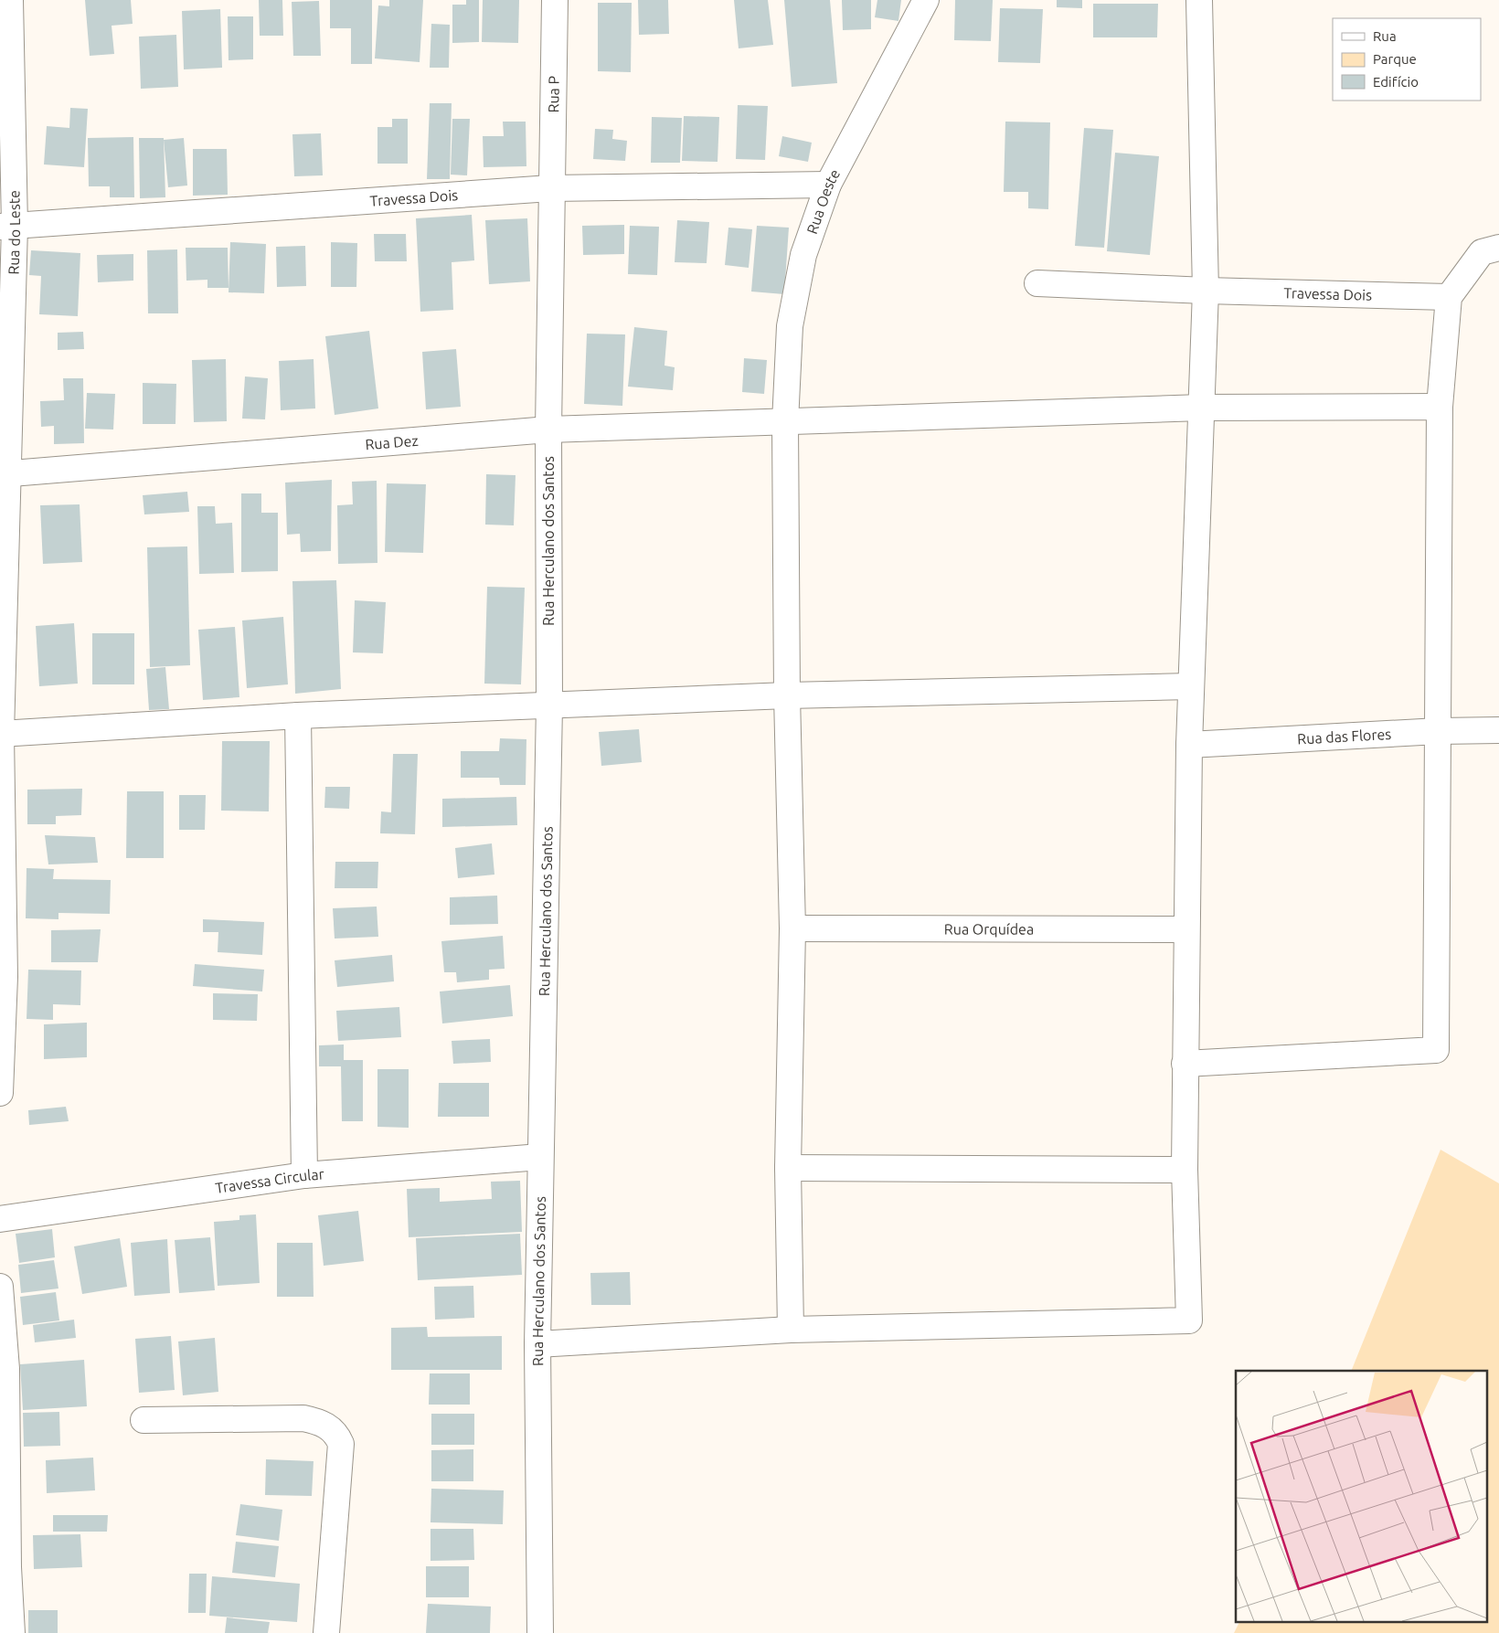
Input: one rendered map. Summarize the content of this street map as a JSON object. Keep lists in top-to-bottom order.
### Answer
{
  "streets": {
    "street": [
      "Rua P",
      "Travessa Dois",
      "Rua Oeste",
      "Rua do Leste",
      "Rua Dez",
      "Rua Herculano dos Santos",
      "Rua das Flores",
      "Rua Orquídea",
      "Travessa Circular"
    ]
  },
  "crossings": [
    ["Rua P", "Travessa Dois"],
    ["Rua P", "Rua Herculano dos Santos"],
    ["Travessa Dois", "Rua Oeste"],
    ["Travessa Dois", "Rua do Leste"],
    ["Travessa Dois", "Rua Herculano dos Santos"],
    ["Rua Oeste", "Rua Dez"],
    ["Rua Oeste", "Rua Orquídea"],
    ["Rua do Leste", "Rua Dez"],
    ["Rua Dez", "Rua Herculano dos Santos"],
    ["Rua Herculano dos Santos", "Travessa Circular"]
  ],
  "legend": ["Rua", "Parque", "Edifício"]
}
